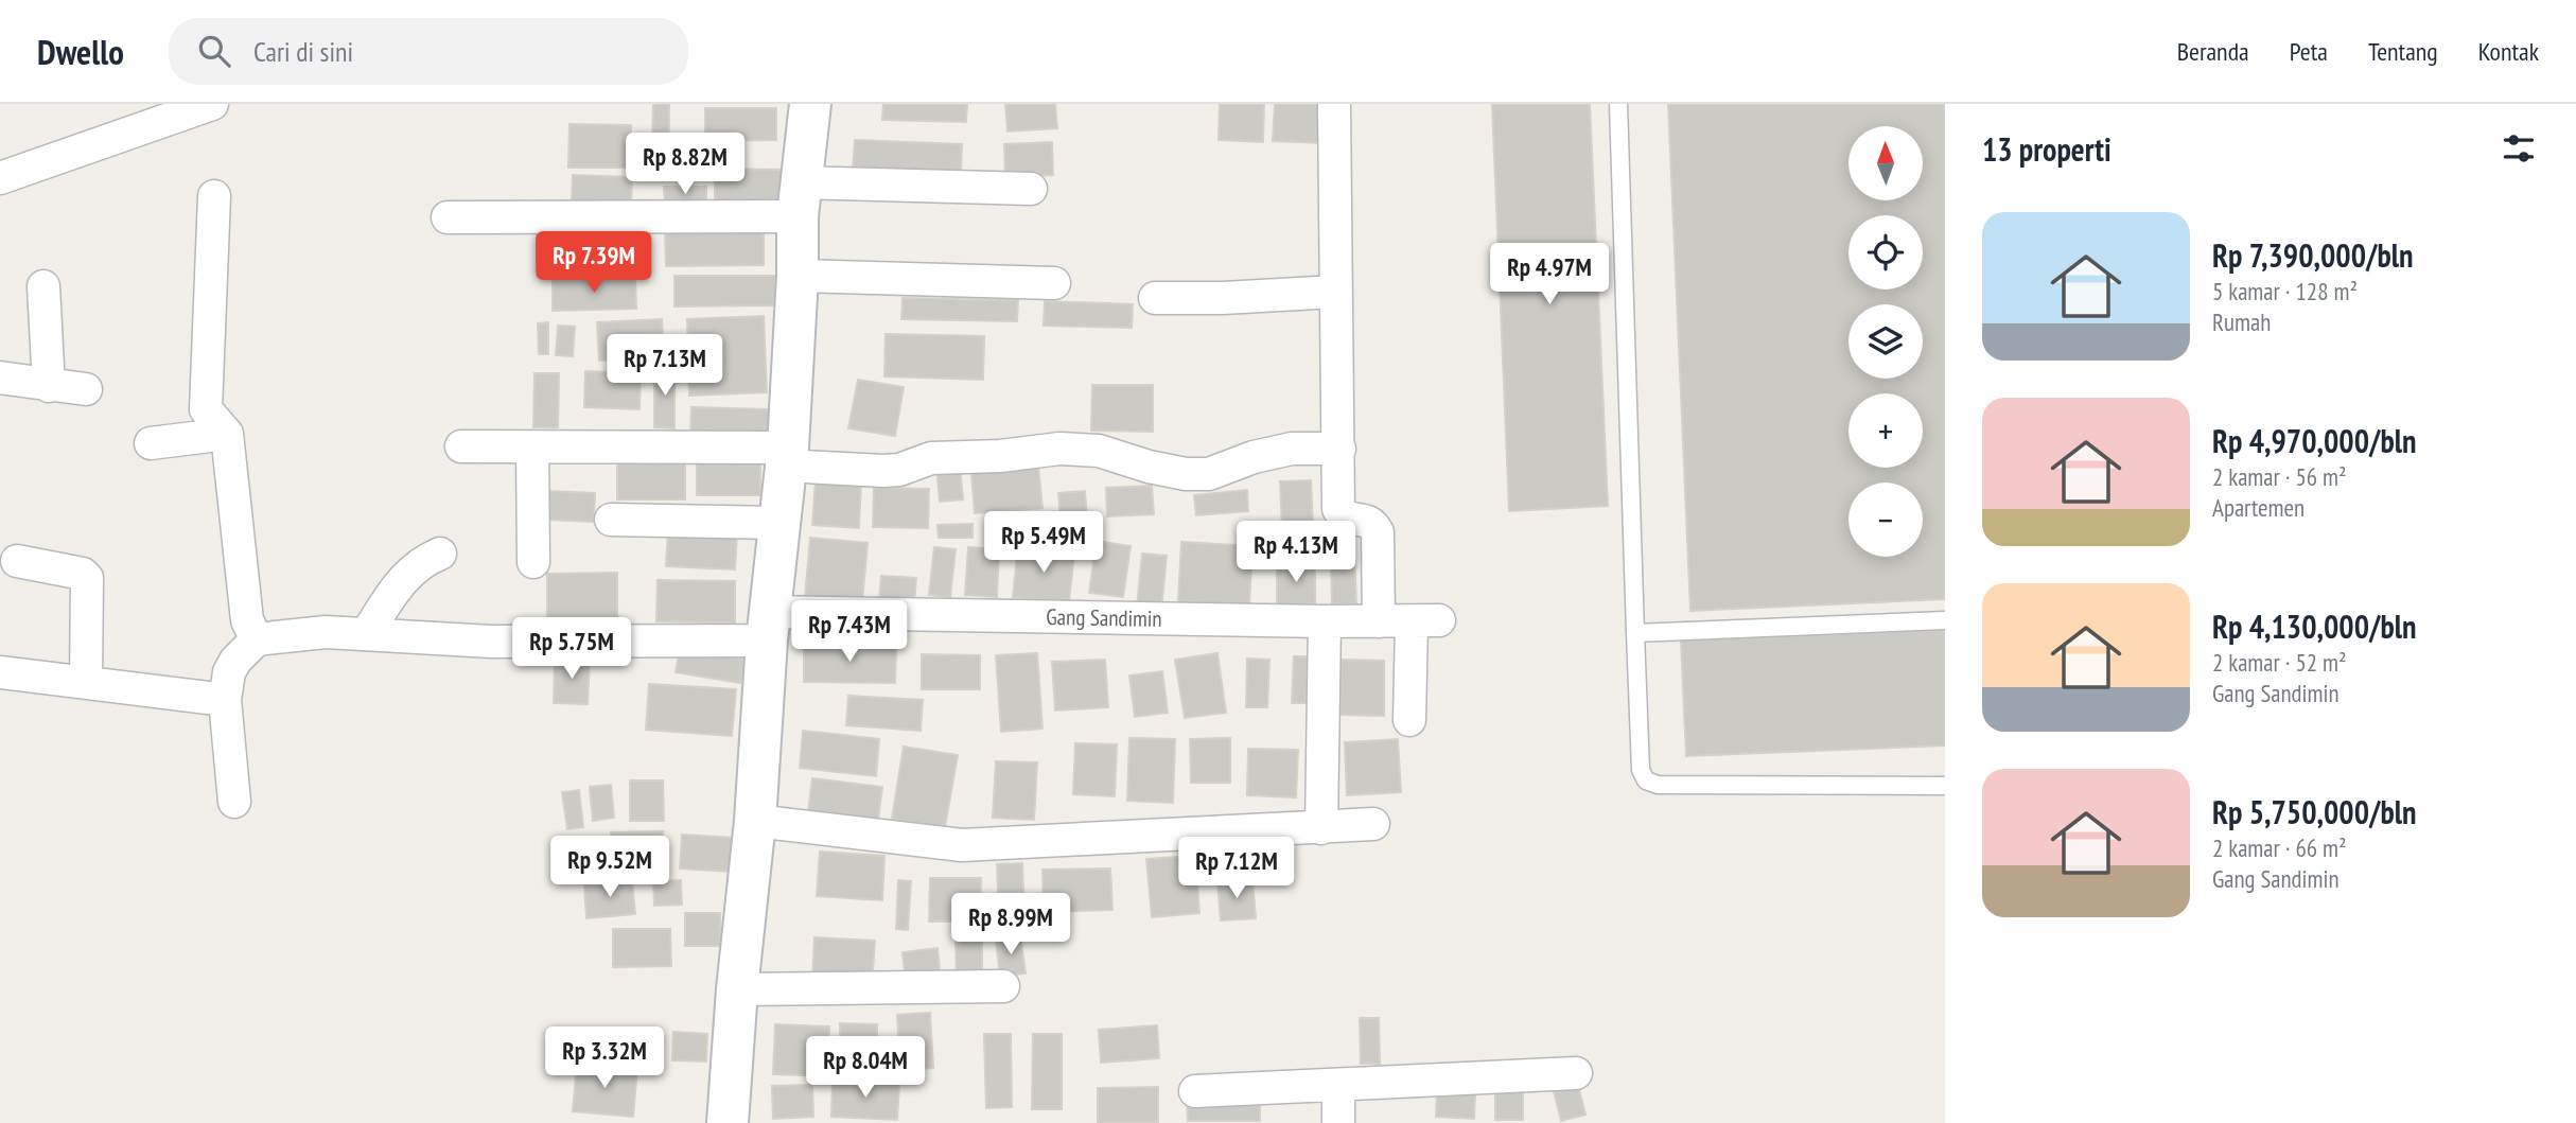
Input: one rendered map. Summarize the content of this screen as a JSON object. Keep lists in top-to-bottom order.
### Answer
{
  "streets": {
    "street": ["Gang Sandimin"]
  },
  "north": "top",
  "page": {
    "header": "Dwello",
    "search": "Cari di sini",
    "nav": [
      "Beranda",
      "Peta",
      "Tentang",
      "Kontak"
    ],
    "heading": "13 properti",
    "map_buttons": ["+", "−"],
    "price": [
      "Rp 8.82M",
      "Rp 7.39M",
      "Rp 4.97M",
      "Rp 7.13M",
      "Rp 5.49M",
      "Rp 4.13M",
      "Rp 7.43M",
      "Rp 5.75M",
      "Rp 9.52M",
      "Rp 7.12M",
      "Rp 8.99M",
      "Rp 3.32M",
      "Rp 8.04M"
    ],
    "list": [
      {
        "name": "Rp 7,390,000/bln",
        "note": "5 kamar · 128 m² · Rumah"
      },
      {
        "name": "Rp 4,970,000/bln",
        "note": "2 kamar · 56 m² · Apartemen"
      },
      {
        "name": "Rp 4,130,000/bln",
        "note": "2 kamar · 52 m² · Gang Sandimin"
      },
      {
        "name": "Rp 5,750,000/bln",
        "note": "2 kamar · 66 m² · Gang Sandimin"
      }
    ]
  }
}
